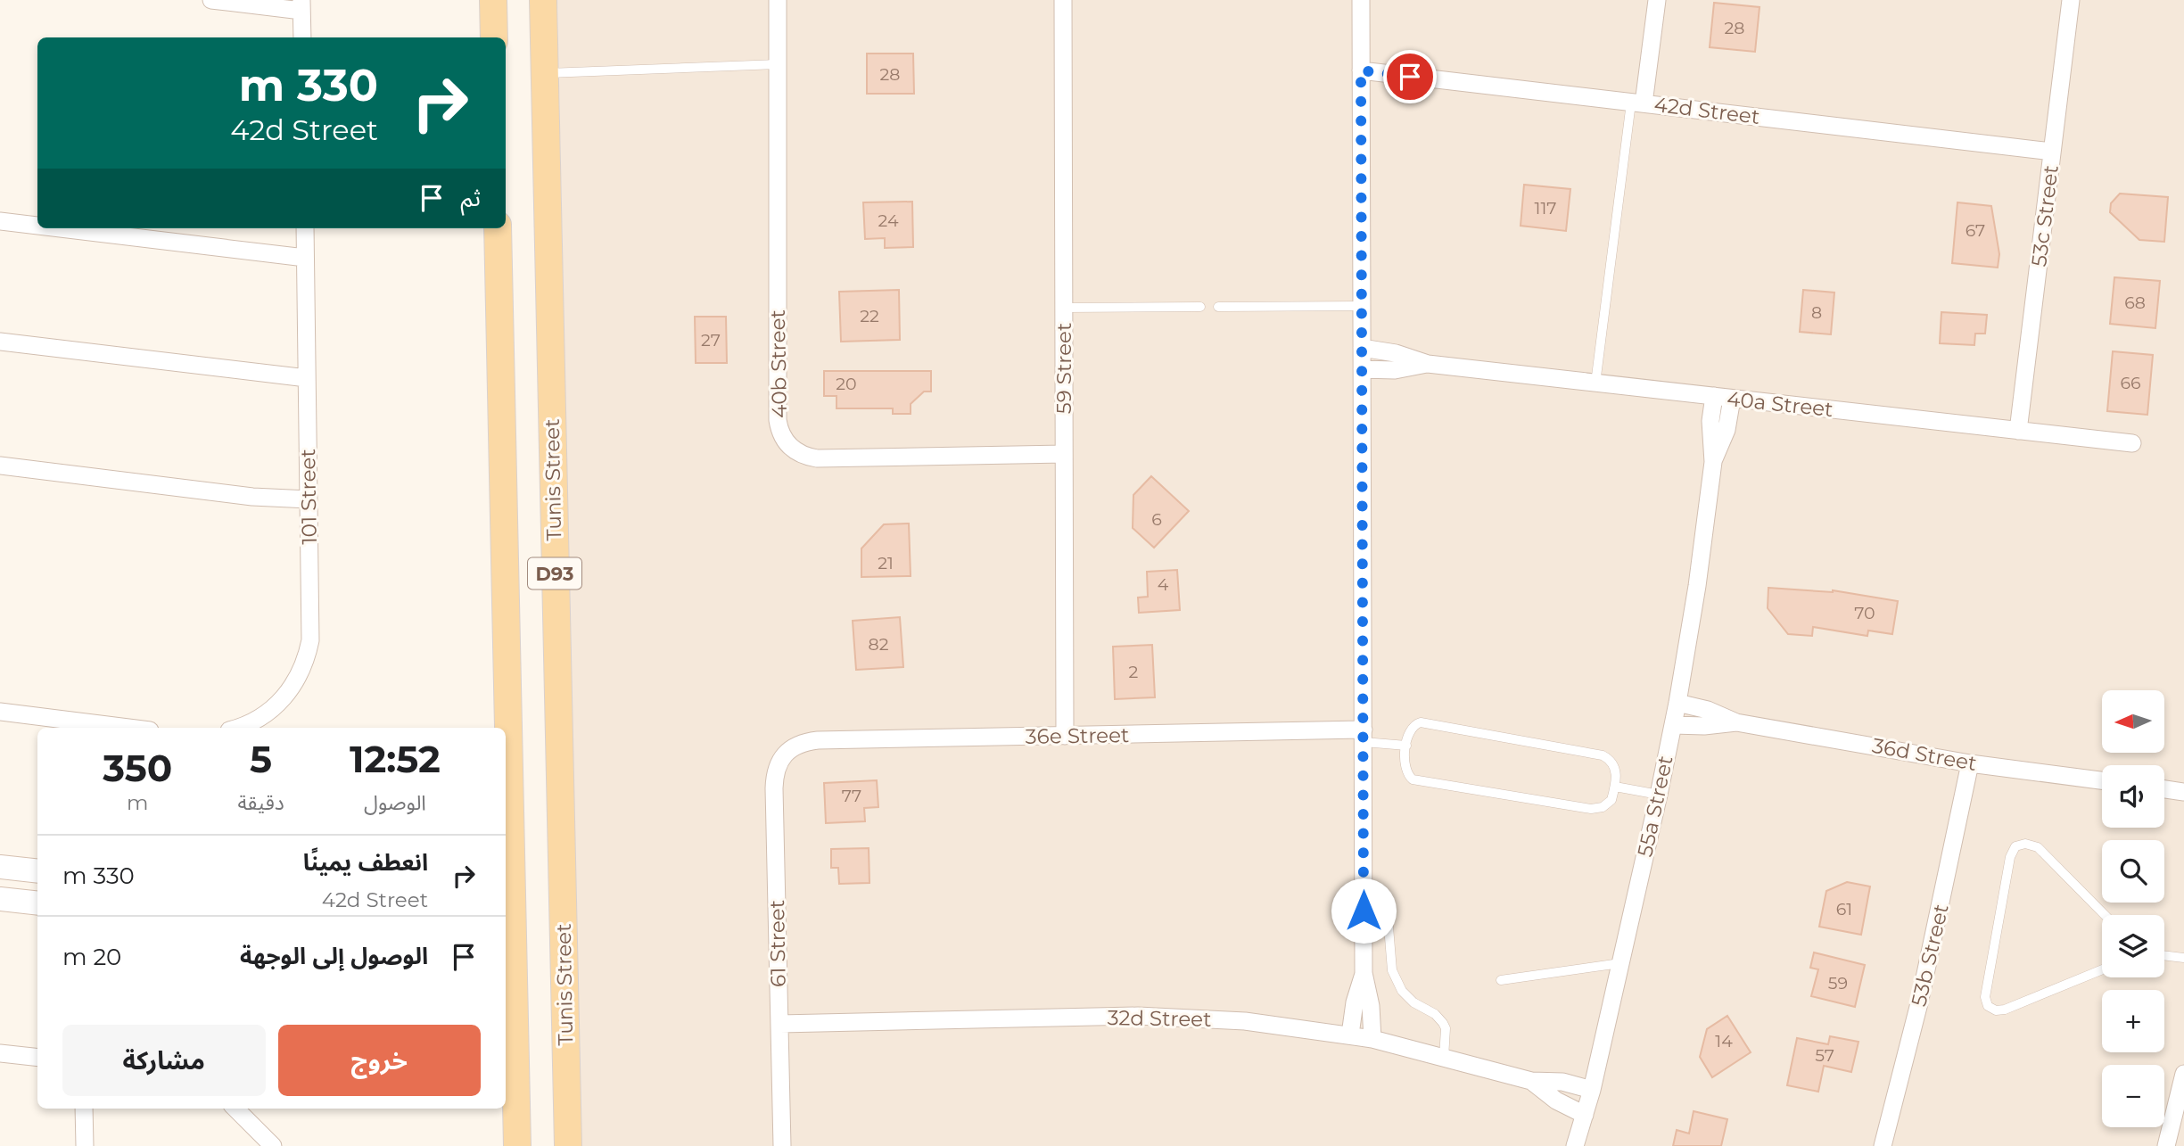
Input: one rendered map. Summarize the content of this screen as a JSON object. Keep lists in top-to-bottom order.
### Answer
{
  "streets": {
    "main road": ["Tunis Street", "D93"],
    "street": [
      "42d Street",
      "53c Street",
      "40b Street",
      "59 Street",
      "40a Street",
      "101 Street",
      "36e Street",
      "36d Street",
      "55a Street",
      "61 Street",
      "53b Street",
      "32d Street"
    ]
  },
  "crossings": [
    ["42d Street", "53c Street"],
    ["53c Street", "40a Street"],
    ["40b Street", "59 Street"],
    ["59 Street", "36e Street"],
    ["40a Street", "55a Street"],
    ["36e Street", "61 Street"],
    ["36d Street", "55a Street"],
    ["36d Street", "53b Street"],
    ["55a Street", "32d Street"],
    ["61 Street", "32d Street"]
  ],
  "house_numbers": [
    "28",
    "28",
    "117",
    "24",
    "67",
    "68",
    "8",
    "22",
    "27",
    "66",
    "20",
    "6",
    "21",
    "4",
    "70",
    "82",
    "2",
    "77",
    "61",
    "59",
    "14",
    "57"
  ],
  "north": "left",
  "page": {
    "turn": ["330 m", "42d Street"],
    "then": "ثم",
    "map_buttons": ["+", "−"],
    "eta": [
      "12:52",
      "الوصول",
      "5",
      "دقيقة",
      "350",
      "m"
    ],
    "list": [
      {
        "name": "انعطف يمينًا",
        "note": "42d Street",
        "value": "330 m"
      },
      {
        "name": "الوصول إلى الوجهة",
        "value": "20 m"
      }
    ],
    "buttons": ["خروج", "مشاركة"]
  }
}
